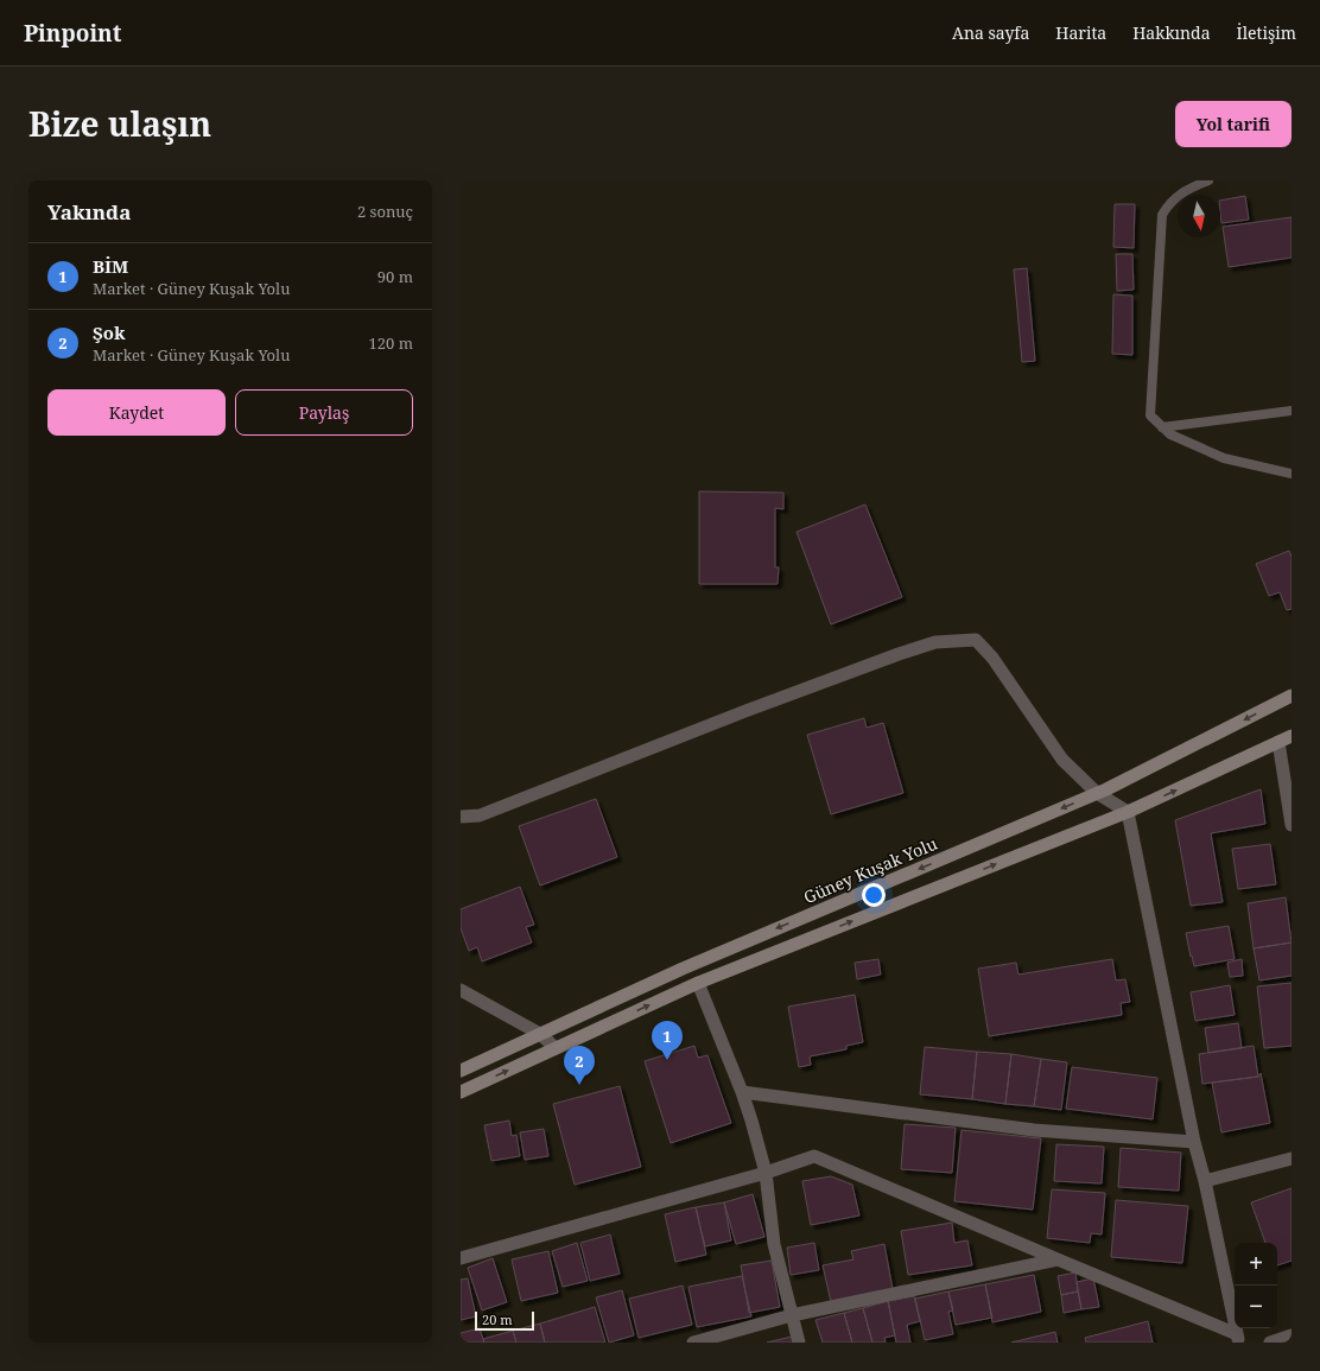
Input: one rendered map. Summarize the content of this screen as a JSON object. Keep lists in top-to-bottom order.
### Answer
{
  "streets": {
    "main road": ["Güney Kuşak Yolu"]
  },
  "scale_bar": "20 m",
  "north": "bottom",
  "page": {
    "header": "Pinpoint",
    "nav": [
      "Ana sayfa",
      "Harita",
      "Hakkında",
      "İletişim"
    ],
    "title": "Bize ulaşın",
    "buttons": [
      "Yol tarifi",
      ["Kaydet", "Paylaş"]
    ],
    "heading": ["Yakında", "2 sonuç"],
    "list": [
      {
        "mark": "1",
        "name": "BİM",
        "note": "Market · Güney Kuşak Yolu",
        "value": "90 m"
      },
      {
        "mark": "2",
        "name": "Şok",
        "note": "Market · Güney Kuşak Yolu",
        "value": "120 m"
      }
    ],
    "pins": ["1", "2"],
    "map_buttons": ["+", "−"],
    "scale": "20 m"
  }
}
